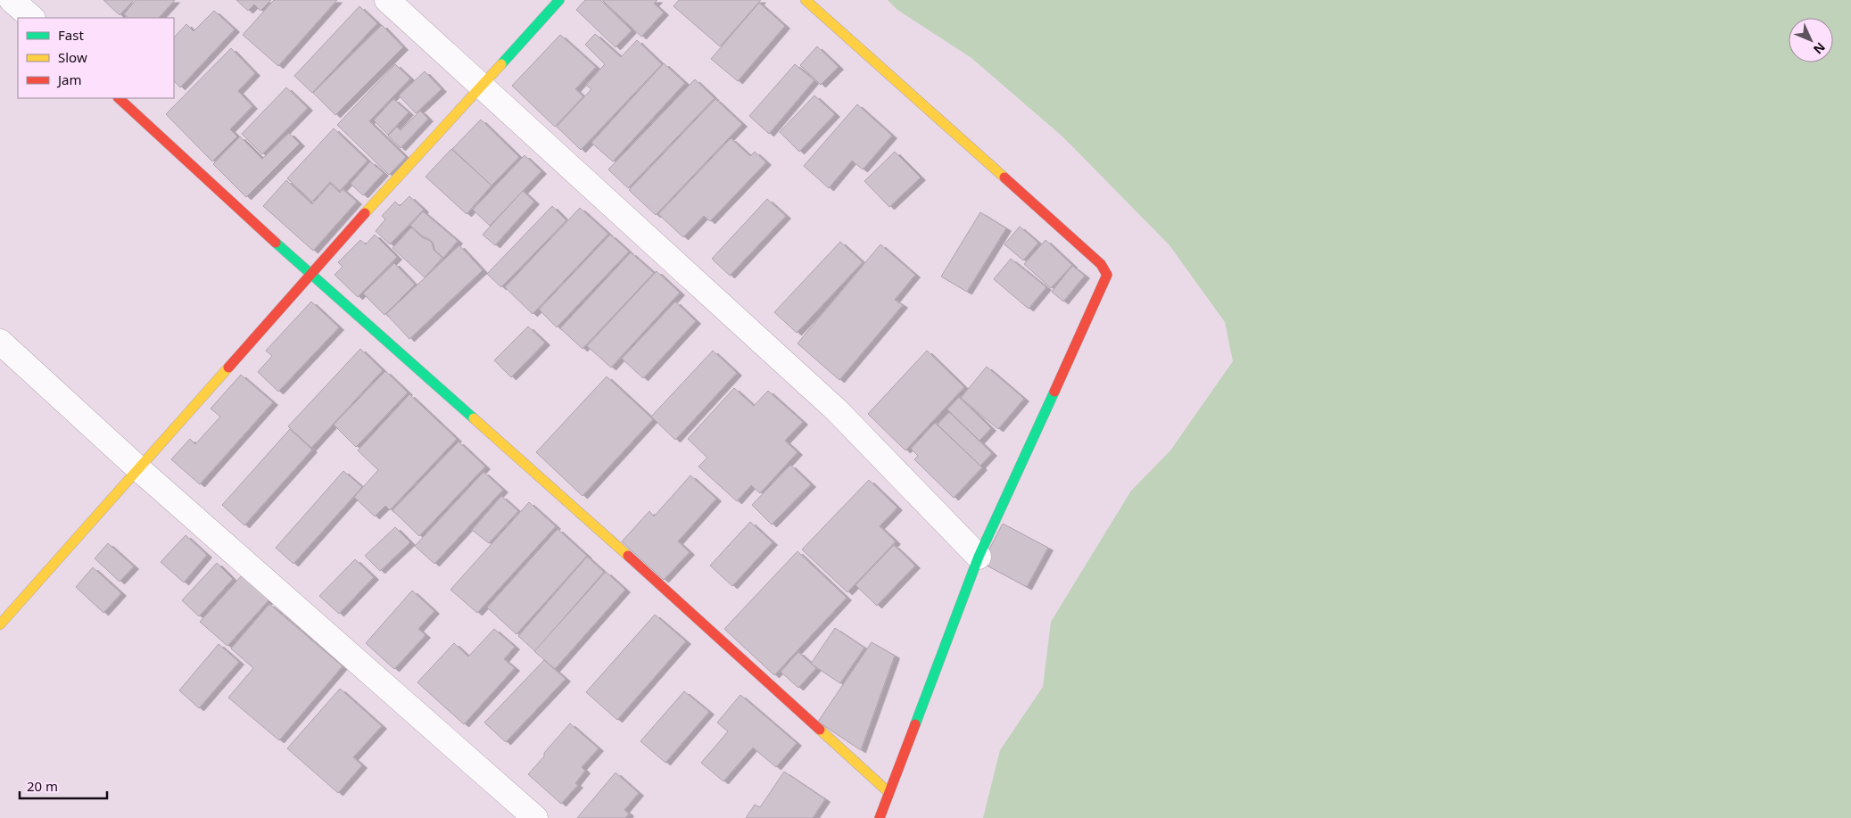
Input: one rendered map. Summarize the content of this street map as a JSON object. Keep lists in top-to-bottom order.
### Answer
{
  "legend": ["Fast", "Slow", "Jam"],
  "scale_bar": "20 m",
  "north": "bottom right"
}
